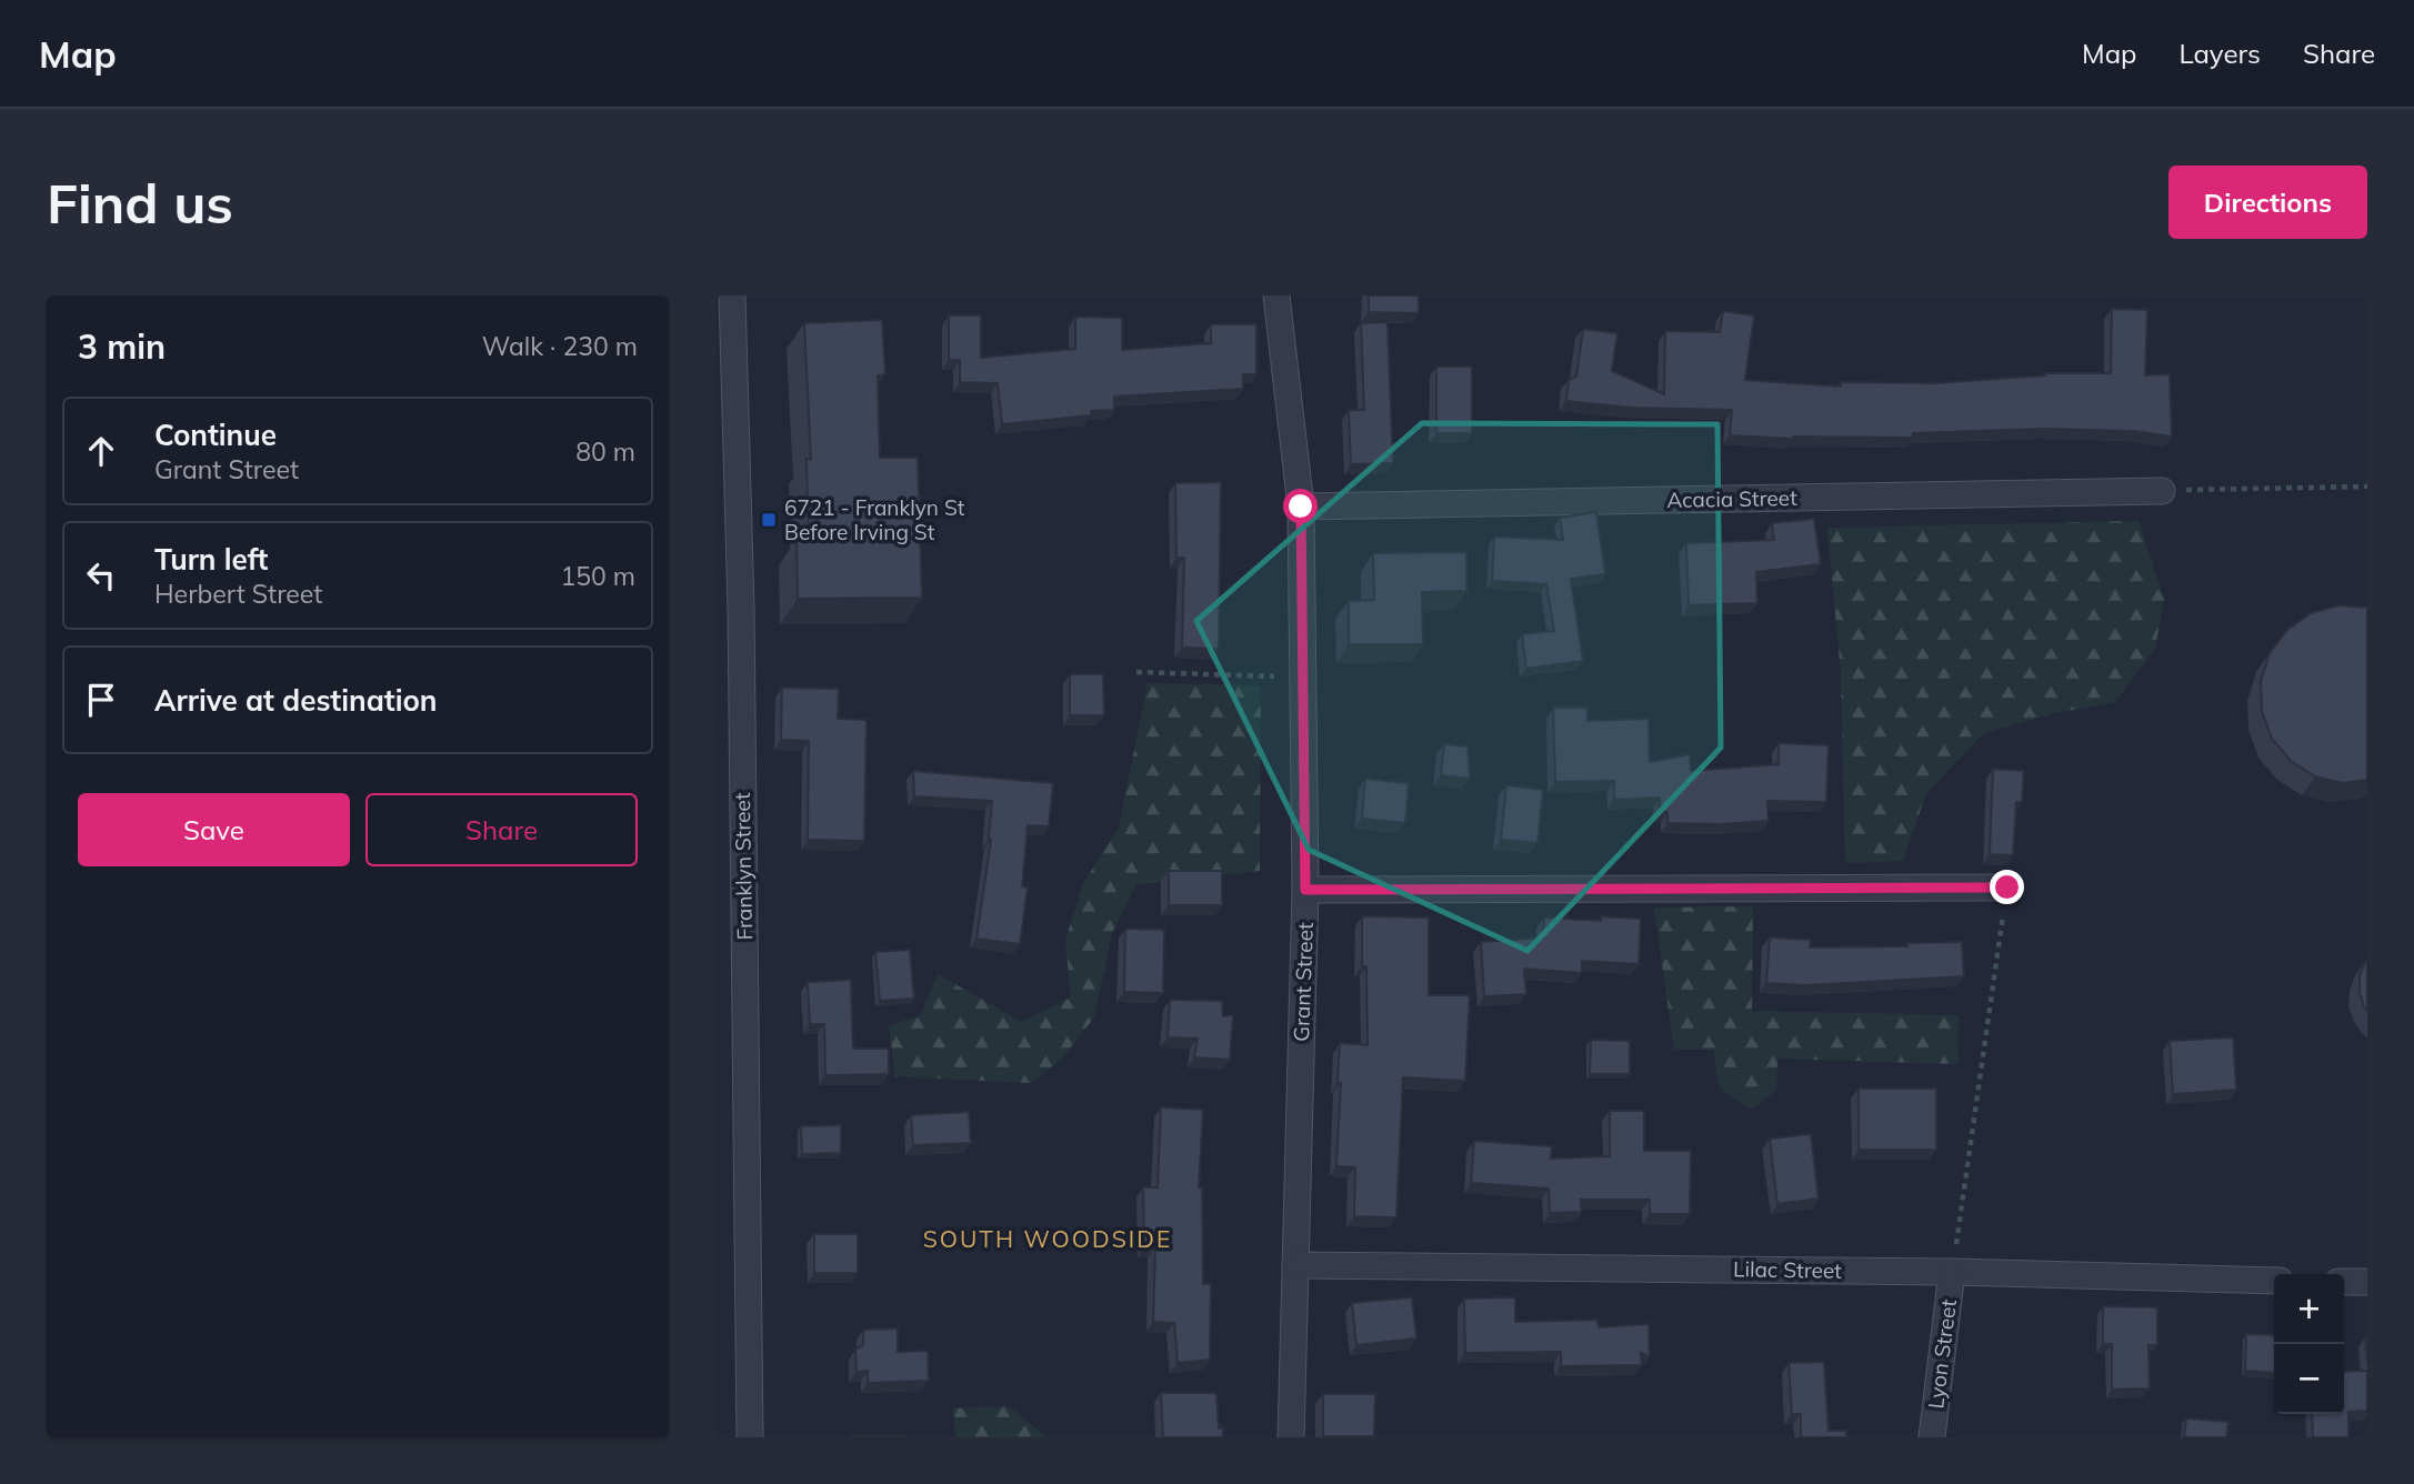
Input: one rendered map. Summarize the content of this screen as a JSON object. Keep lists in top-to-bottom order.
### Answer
{
  "streets": {
    "street": [
      "Acacia Street",
      "Franklyn Street",
      "Grant Street",
      "Lilac Street",
      "Lyon Street"
    ]
  },
  "crossings": [
    ["Acacia Street", "Grant Street"],
    ["Grant Street", "Lilac Street"],
    ["Lilac Street", "Lyon Street"]
  ],
  "districts": ["SOUTH WOODSIDE"],
  "places": {
    "transit": ["6721 - Franklyn St Before Irving St"]
  },
  "page": {
    "header": "Map",
    "nav": ["Map", "Layers", "Share"],
    "buttons": [
      "Directions",
      ["Save", "Share"]
    ],
    "title": "Find us",
    "heading": ["3 min", "Walk · 230 m"],
    "list": [
      ["Continue", "Grant Street", "80 m"],
      ["Turn left", "Herbert Street", "150 m"],
      "Arrive at destination"
    ],
    "map_buttons": ["+", "−"]
  }
}
